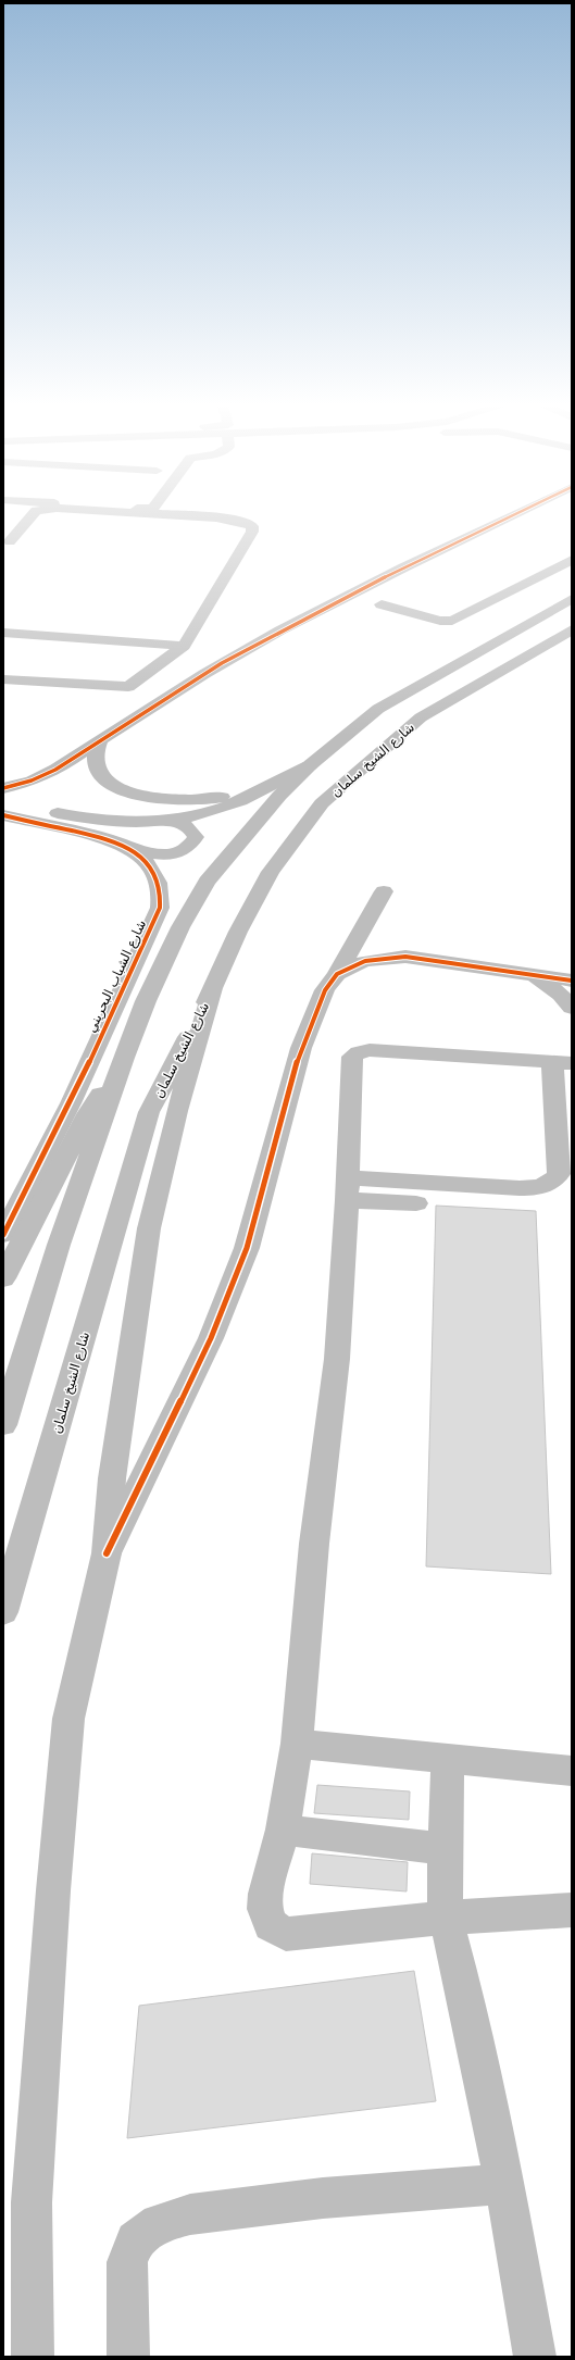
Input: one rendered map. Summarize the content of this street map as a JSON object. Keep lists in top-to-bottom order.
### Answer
{
  "streets": {
    "street": ["شارع الشيخ سلمان", "شارع الشباب البحريني"]
  }
}
